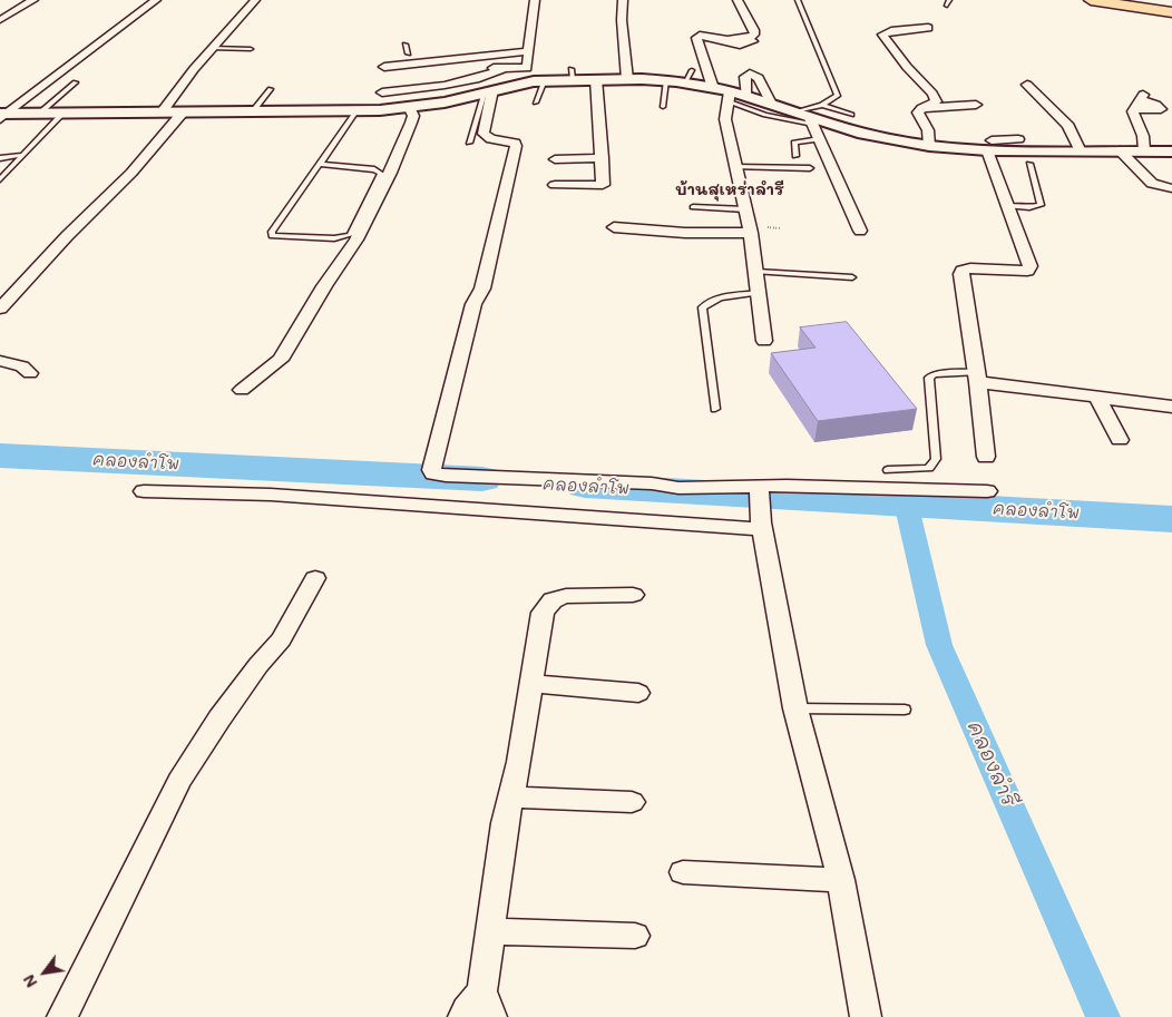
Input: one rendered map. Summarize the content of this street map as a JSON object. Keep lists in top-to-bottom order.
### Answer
{
  "districts": ["บ้านสุเหร่าลำรี"],
  "water": ["คลองลำโพ", "คลองลำรี"],
  "north": "bottom left"
}
